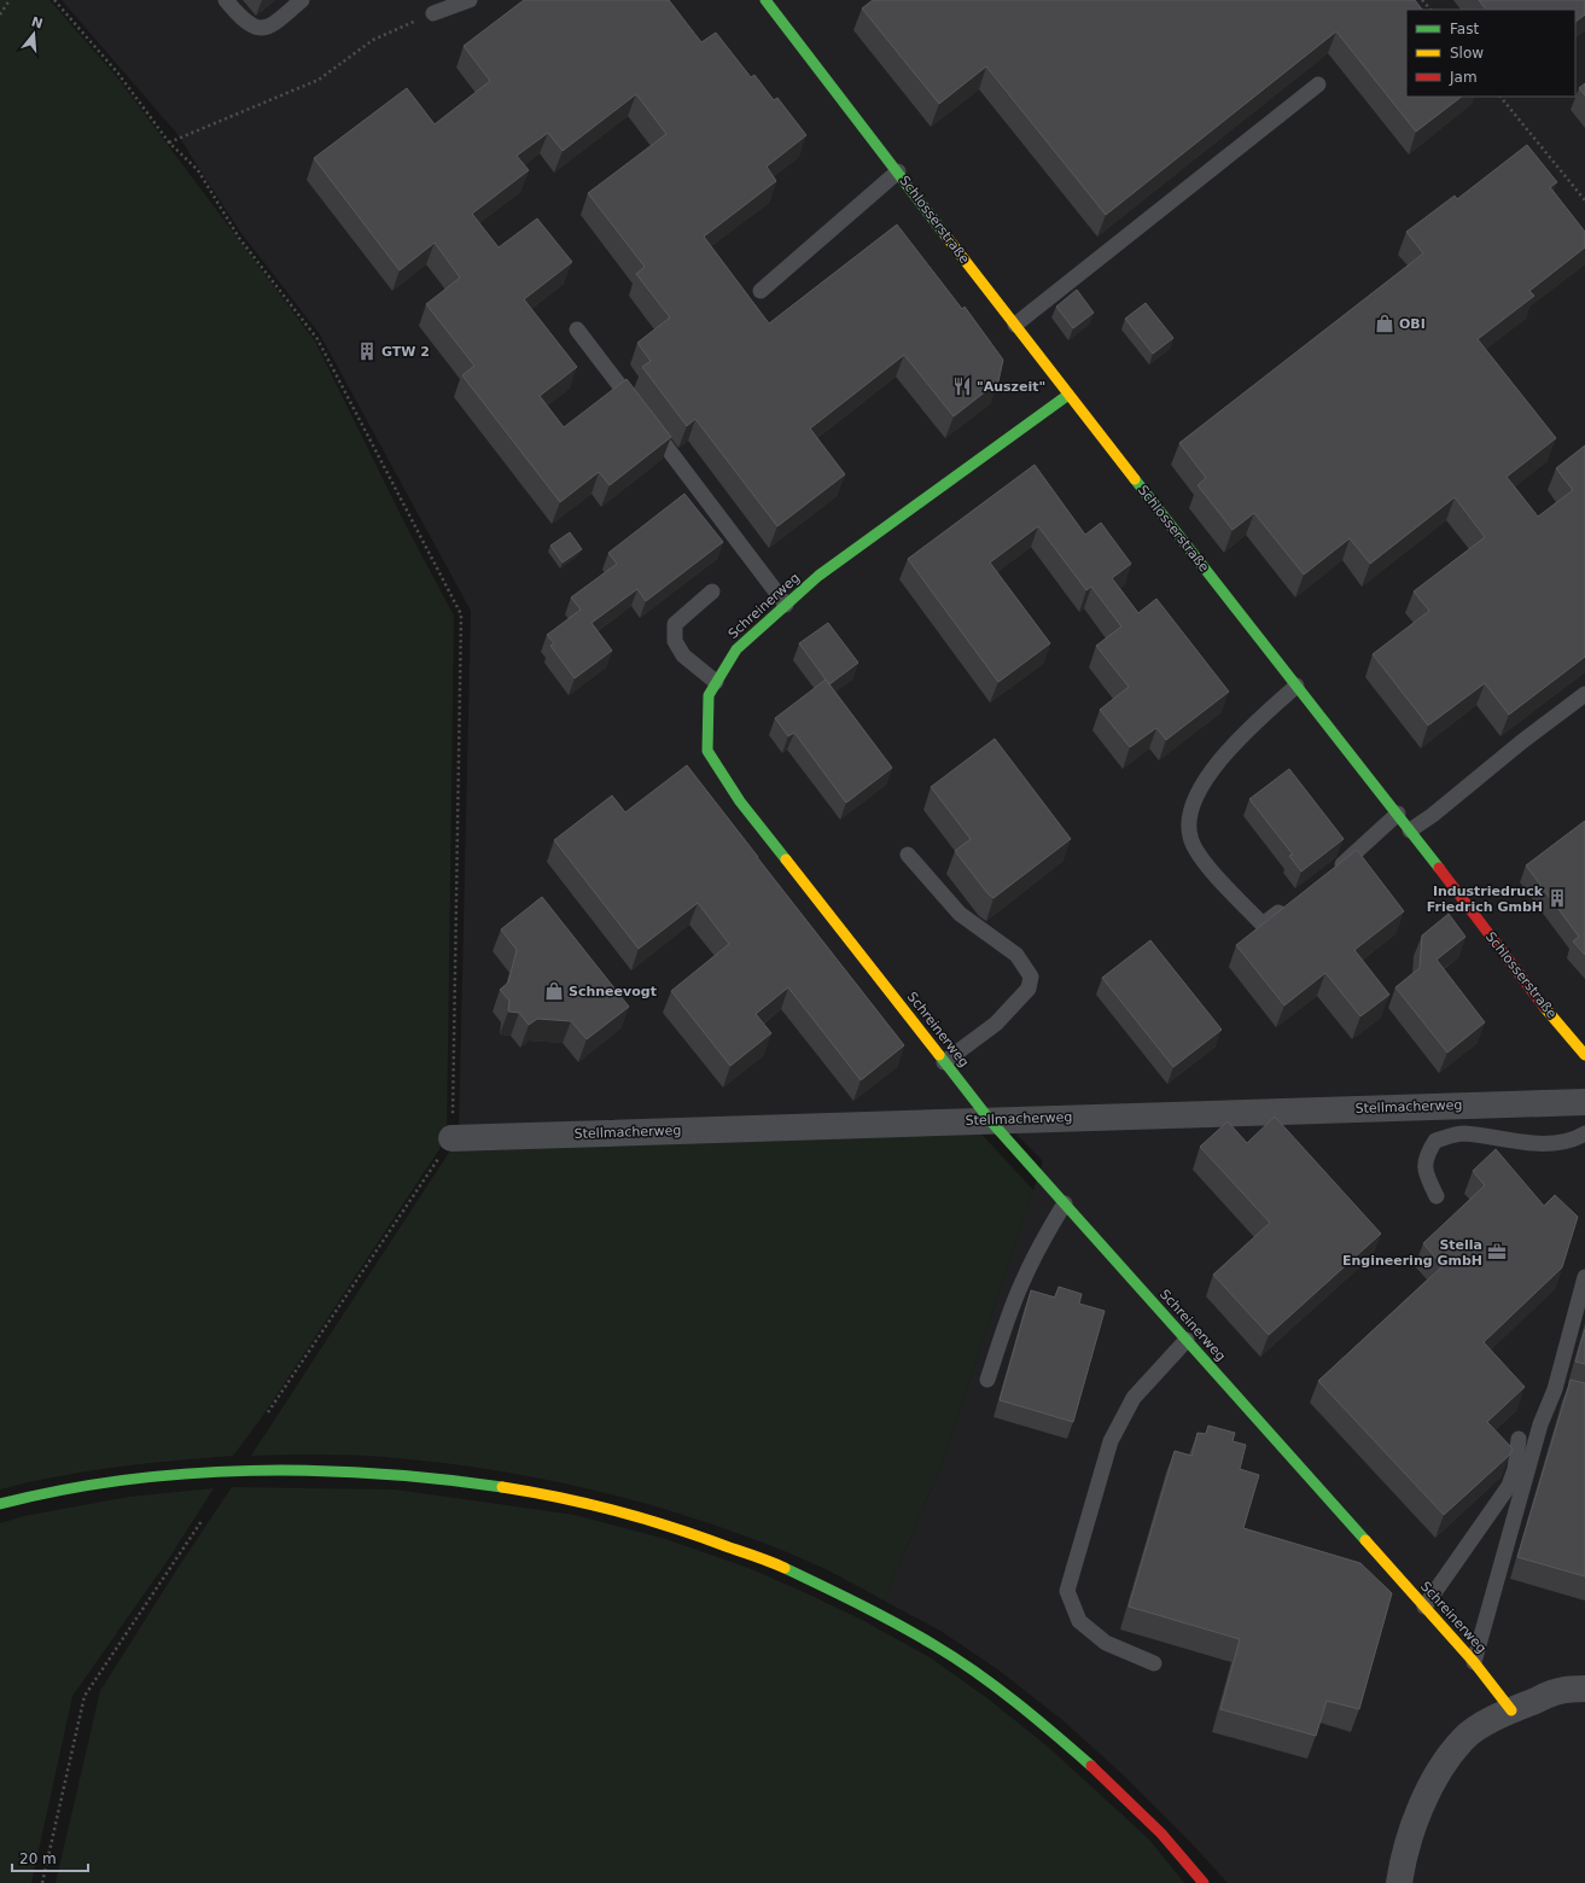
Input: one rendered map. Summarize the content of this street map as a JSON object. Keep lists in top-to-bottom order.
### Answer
{
  "streets": {
    "street": ["Schlosserstraße", "Schreinerweg", "Stellmacherweg"]
  },
  "crossings": [
    ["Schlosserstraße", "Schreinerweg"],
    ["Schreinerweg", "Stellmacherweg"]
  ],
  "places": {
    "shop": ["OBI", "Schneevogt"],
    "building": ["GTW 2", "Industriedruck Friedrich GmbH"],
    "restaurant": ["\"Auszeit\""],
    "office": ["Stella Engineering GmbH"]
  },
  "legend": ["Fast", "Slow", "Jam"],
  "scale_bar": "20 m",
  "north": "top"
}
